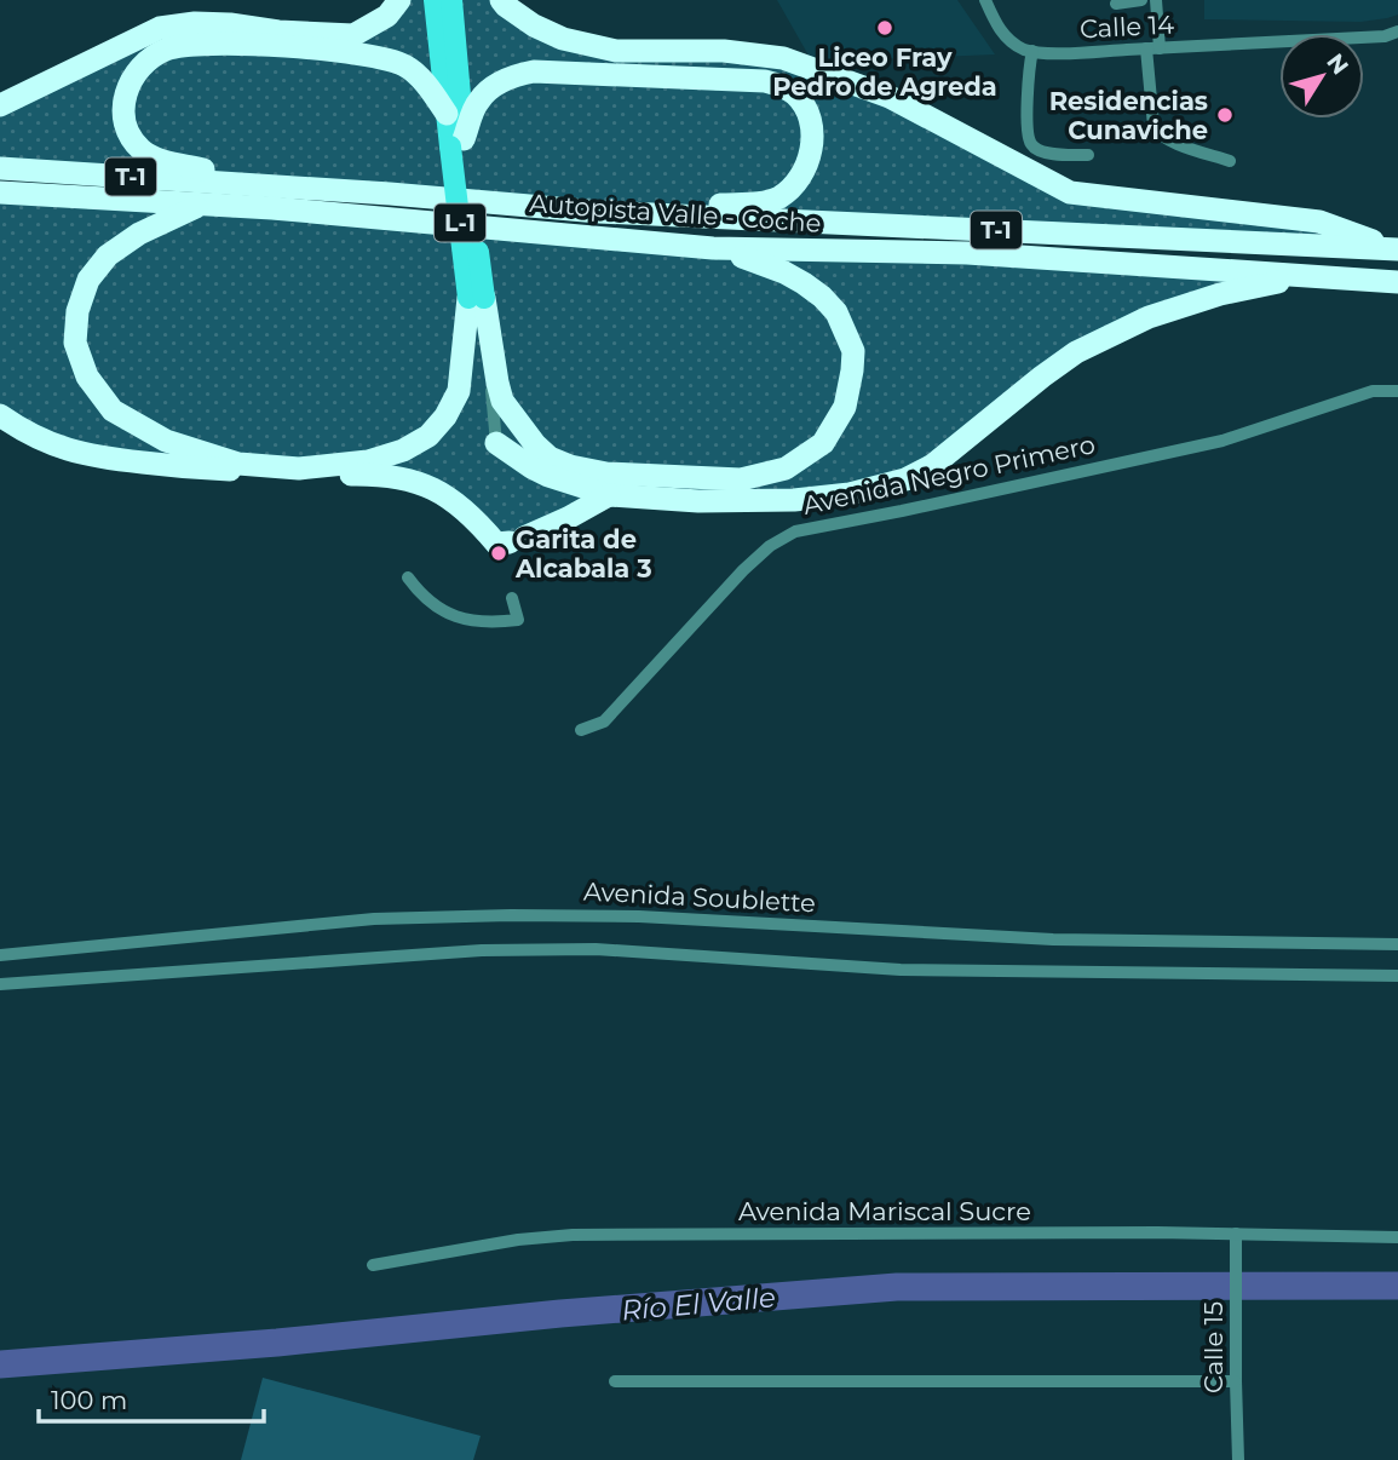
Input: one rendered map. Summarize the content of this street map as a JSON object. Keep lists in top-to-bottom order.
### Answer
{
  "streets": {
    "highway": ["T-1", "Autopista Valle - Coche"],
    "main road": ["L-1"],
    "street": [
      "Calle 14",
      "Avenida Negro Primero",
      "Avenida Soublette",
      "Avenida Mariscal Sucre",
      "Calle 15"
    ]
  },
  "crossings": [
    ["Avenida Mariscal Sucre", "Calle 15"]
  ],
  "water": ["Río El Valle"],
  "places": ["Liceo Fray Pedro de Agreda", "Residencias Cunaviche", "Garita de Alcabala 3"],
  "scale_bar": "100 m",
  "north": "top right"
}
